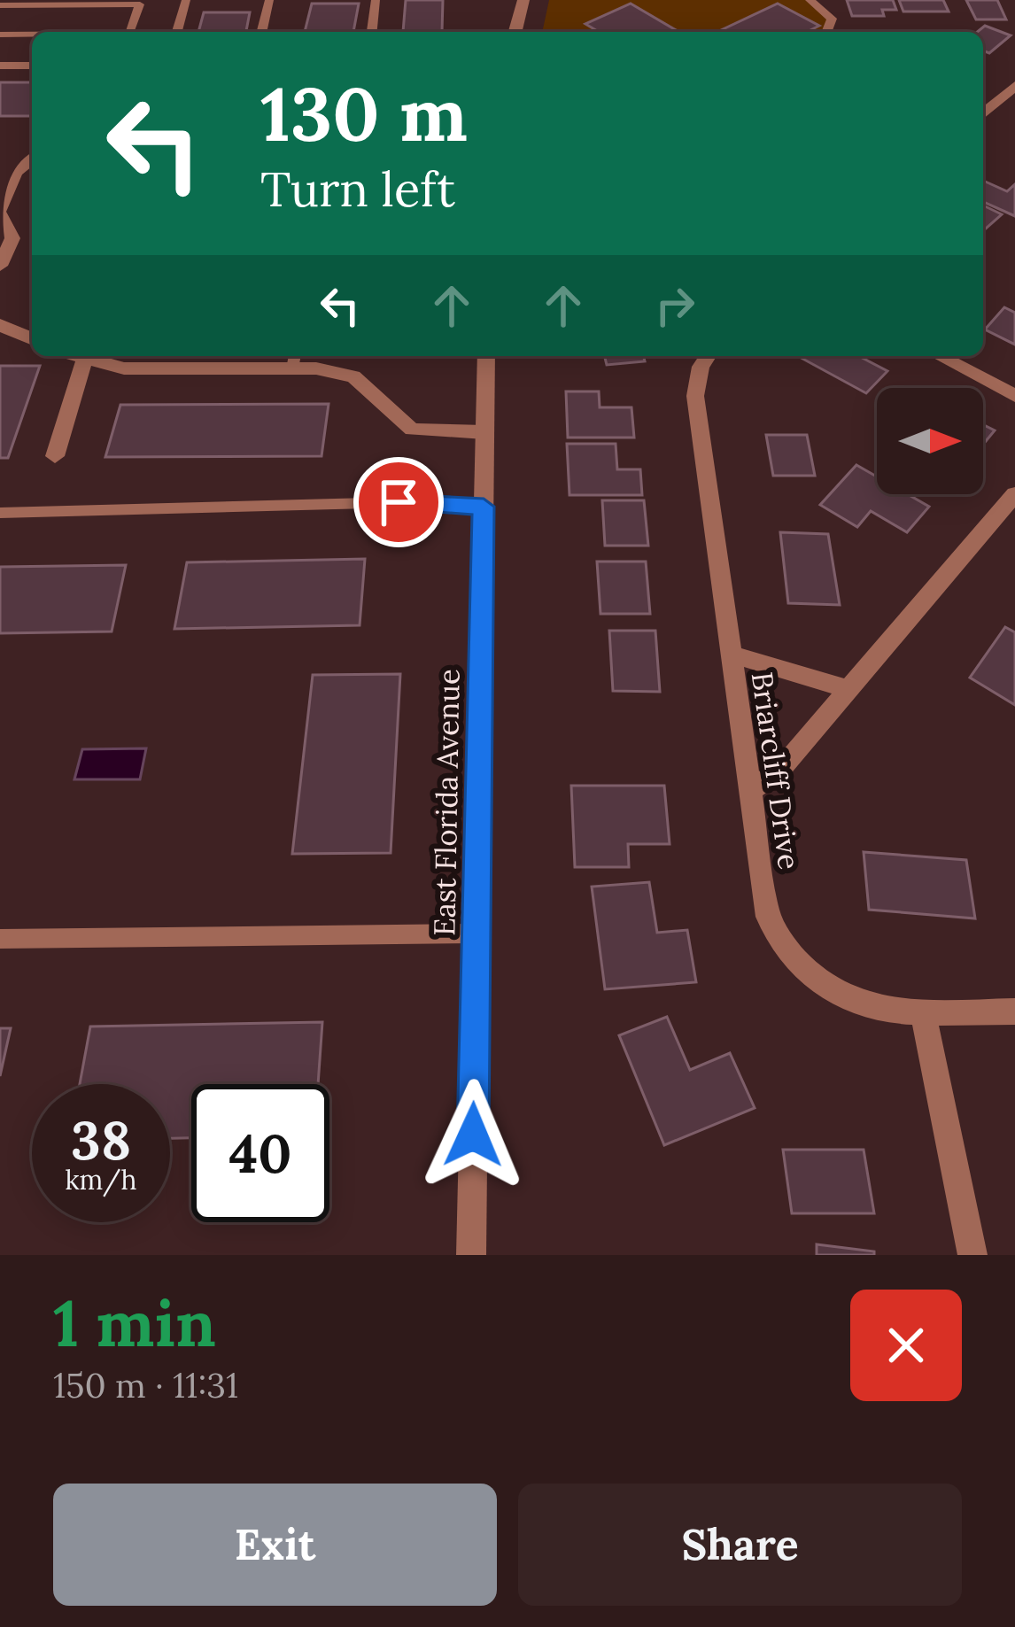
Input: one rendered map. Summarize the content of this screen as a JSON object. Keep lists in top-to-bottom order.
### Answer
{
  "streets": {
    "street": ["Briarcliff Drive", "East Florida Avenue"]
  },
  "north": "right",
  "page": {
    "turn": ["130 m", "Turn left"],
    "speed": "38 km/h",
    "limit": "40",
    "heading": ["1 min", "150 m · 11:31"],
    "buttons": ["Exit", "Share"]
  }
}
